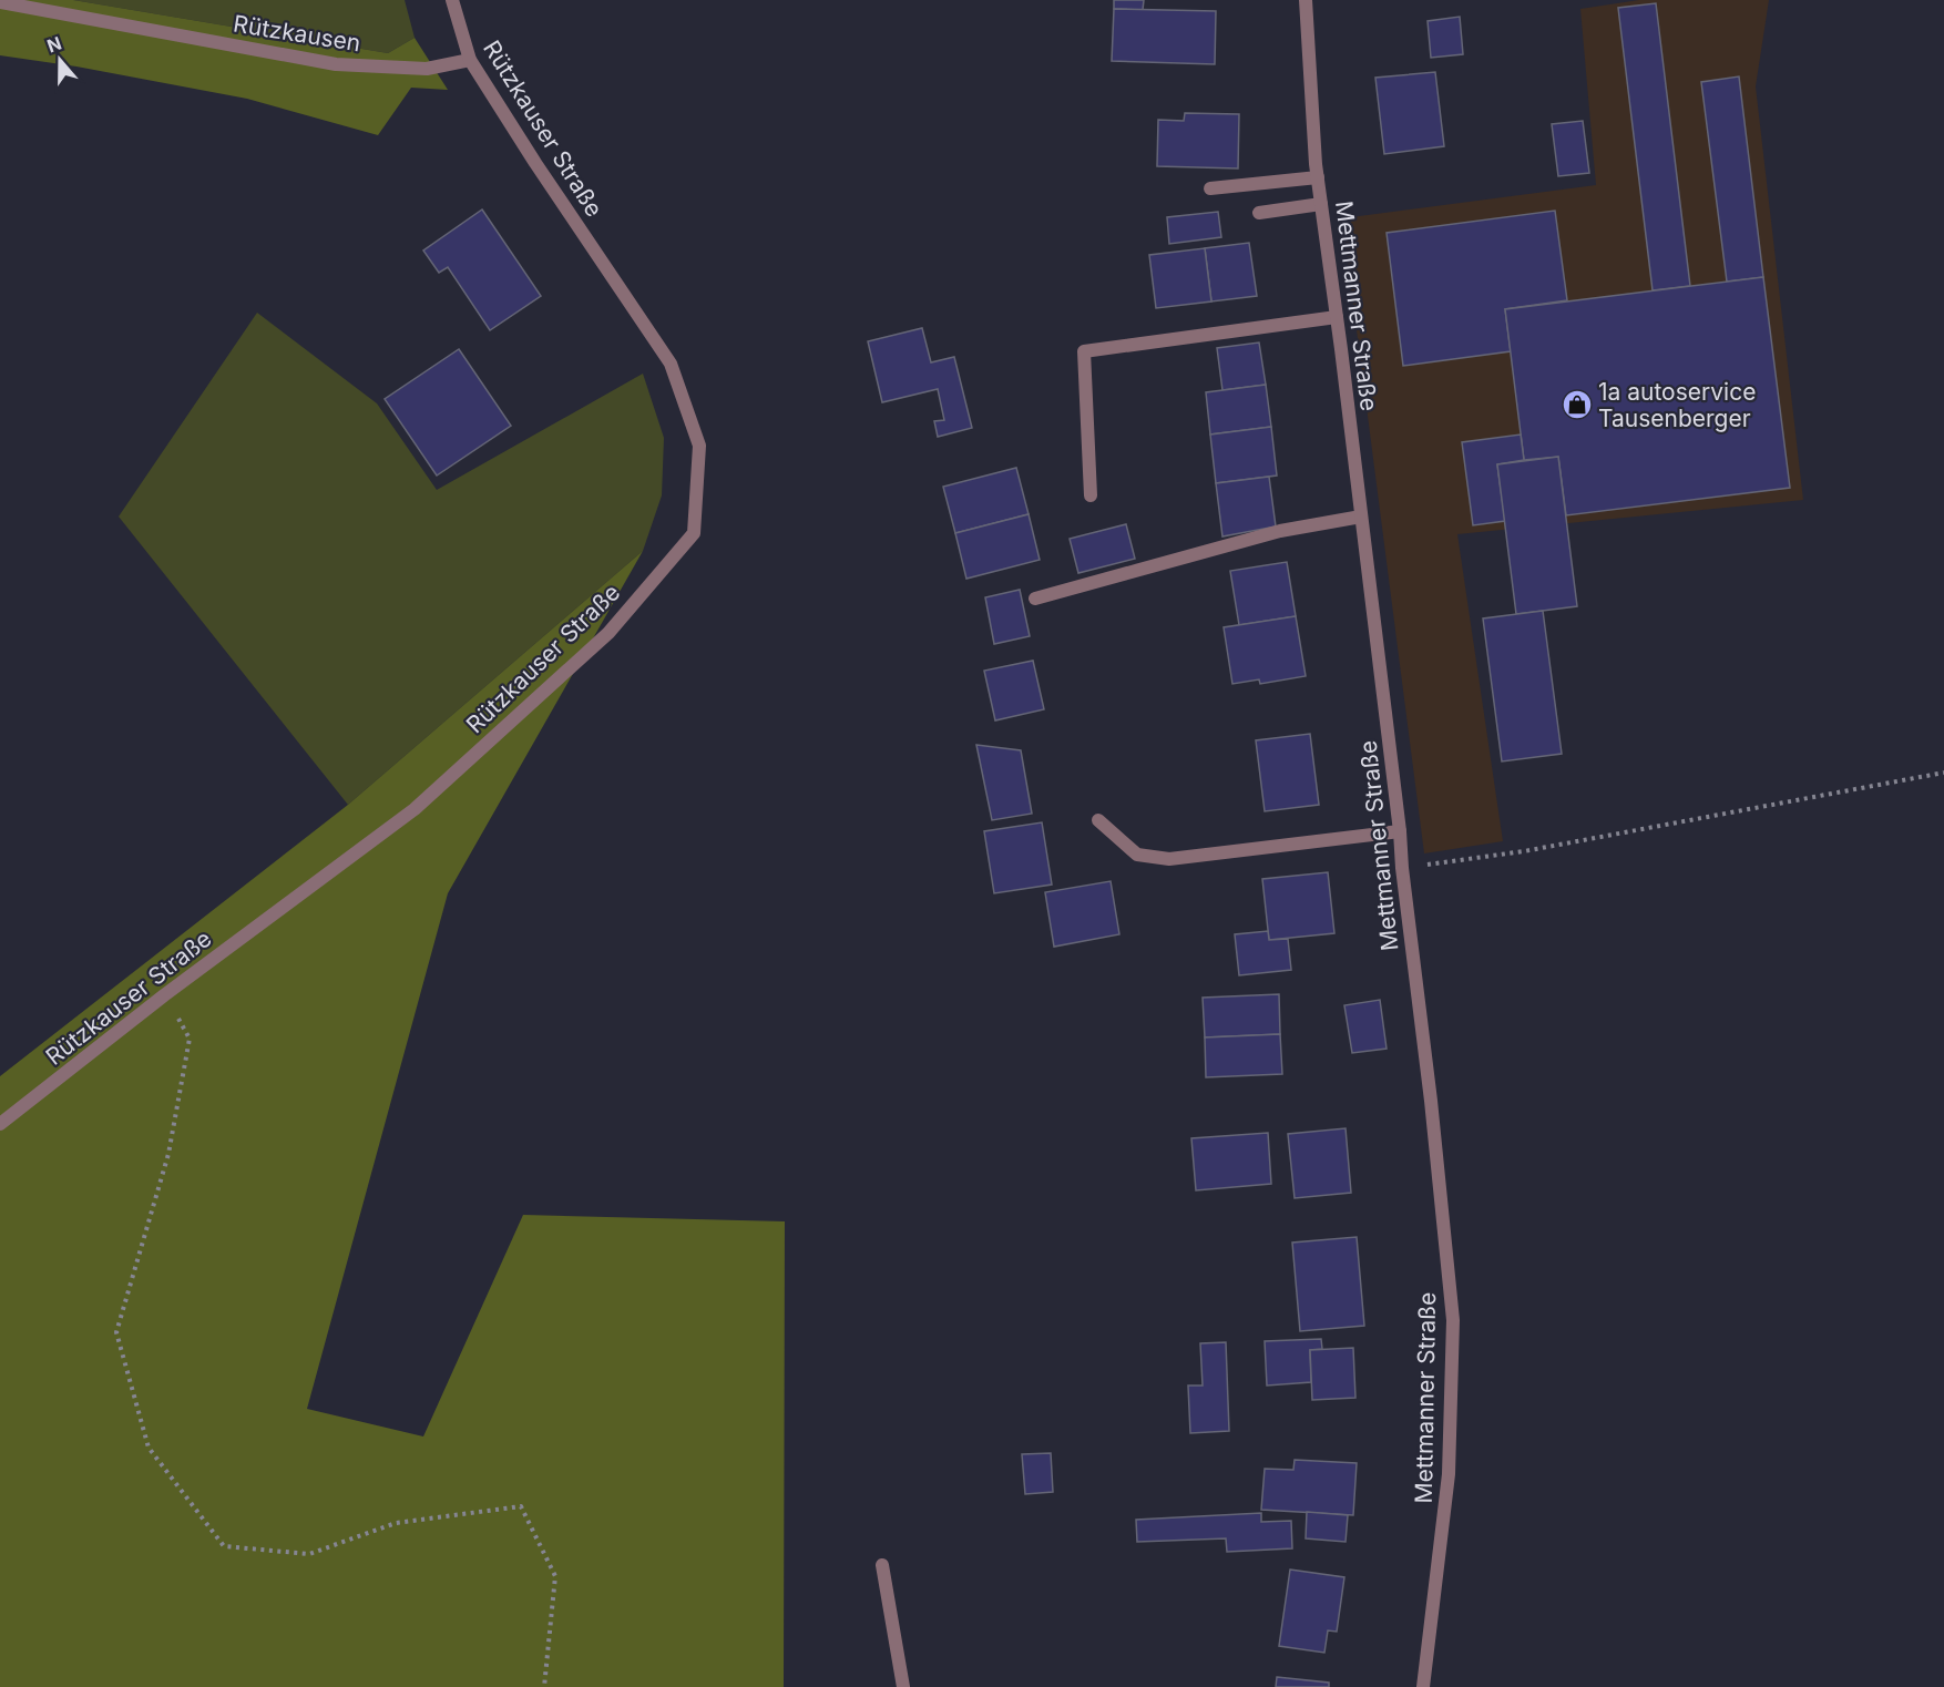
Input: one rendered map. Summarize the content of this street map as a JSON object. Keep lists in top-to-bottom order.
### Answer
{
  "streets": {
    "street": ["Rützkausen", "Rützkauser Straße", "Mettmanner Straße"]
  },
  "crossings": [
    ["Rützkausen", "Rützkauser Straße"]
  ],
  "places": {
    "shop": ["1a autoservice Tausenberger"]
  },
  "north": "top"
}
